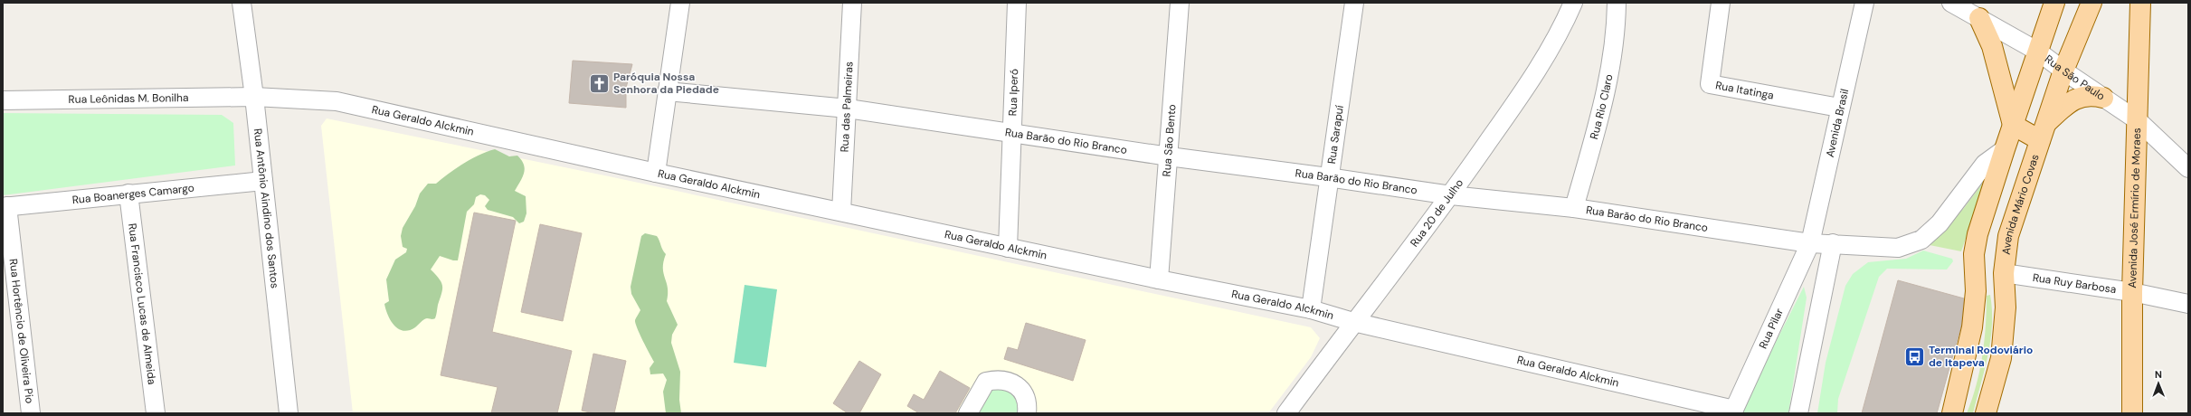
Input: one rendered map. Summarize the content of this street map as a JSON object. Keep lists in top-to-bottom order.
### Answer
{
  "streets": {
    "main road": ["Avenida Mário Covas", "Avenida José Ermírio de Moraes"],
    "street": [
      "Rua São Paulo",
      "Rua Itatinga",
      "Rua Iperó",
      "Rua Leônidas M. Bonilha",
      "Rua das Palmeiras",
      "Rua Rio Claro",
      "Rua Geraldo Alckmin",
      "Avenida Brasil",
      "Rua Sarapuí",
      "Rua São Bento",
      "Rua Barão do Rio Branco",
      "Rua Boanerges Camargo",
      "Rua Antônio Aindino dos Santos",
      "Rua 20 de Julho",
      "Rua Ruy Barbosa",
      "Rua Francisco Lucas de Almeida",
      "Rua Pilar",
      "Rua Hortêncio de Oliveira Pio"
    ]
  },
  "crossings": [
    ["Rua São Paulo", "Avenida Mário Covas"],
    ["Rua São Paulo", "Avenida José Ermírio de Moraes"],
    ["Rua Itatinga", "Avenida Brasil"],
    ["Rua Iperó", "Rua Geraldo Alckmin"],
    ["Rua Iperó", "Rua Barão do Rio Branco"],
    ["Rua Leônidas M. Bonilha", "Rua Geraldo Alckmin"],
    ["Rua Leônidas M. Bonilha", "Rua Antônio Aindino dos Santos"],
    ["Rua das Palmeiras", "Rua Geraldo Alckmin"],
    ["Rua das Palmeiras", "Rua Barão do Rio Branco"],
    ["Rua Rio Claro", "Rua Barão do Rio Branco"],
    ["Rua Geraldo Alckmin", "Rua Sarapuí"],
    ["Rua Geraldo Alckmin", "Rua São Bento"],
    ["Rua Geraldo Alckmin", "Rua Antônio Aindino dos Santos"],
    ["Rua Geraldo Alckmin", "Rua 20 de Julho"],
    ["Rua Geraldo Alckmin", "Rua Pilar"],
    ["Avenida Brasil", "Rua Barão do Rio Branco"],
    ["Avenida Brasil", "Rua Pilar"],
    ["Rua Sarapuí", "Rua Barão do Rio Branco"],
    ["Rua São Bento", "Rua Barão do Rio Branco"],
    ["Rua Barão do Rio Branco", "Rua 20 de Julho"],
    ["Rua Barão do Rio Branco", "Rua Pilar"],
    ["Rua Boanerges Camargo", "Rua Antônio Aindino dos Santos"],
    ["Rua Boanerges Camargo", "Rua Francisco Lucas de Almeida"],
    ["Rua Boanerges Camargo", "Rua Hortêncio de Oliveira Pio"],
    ["Avenida Mário Covas", "Rua Ruy Barbosa"],
    ["Avenida José Ermírio de Moraes", "Rua Ruy Barbosa"]
  ],
  "places": {
    "church": ["Paróquia Nossa Senhora da Piedade"],
    "bus stop": ["Terminal Rodoviário de Itapeva"]
  },
  "north": "top"
}
